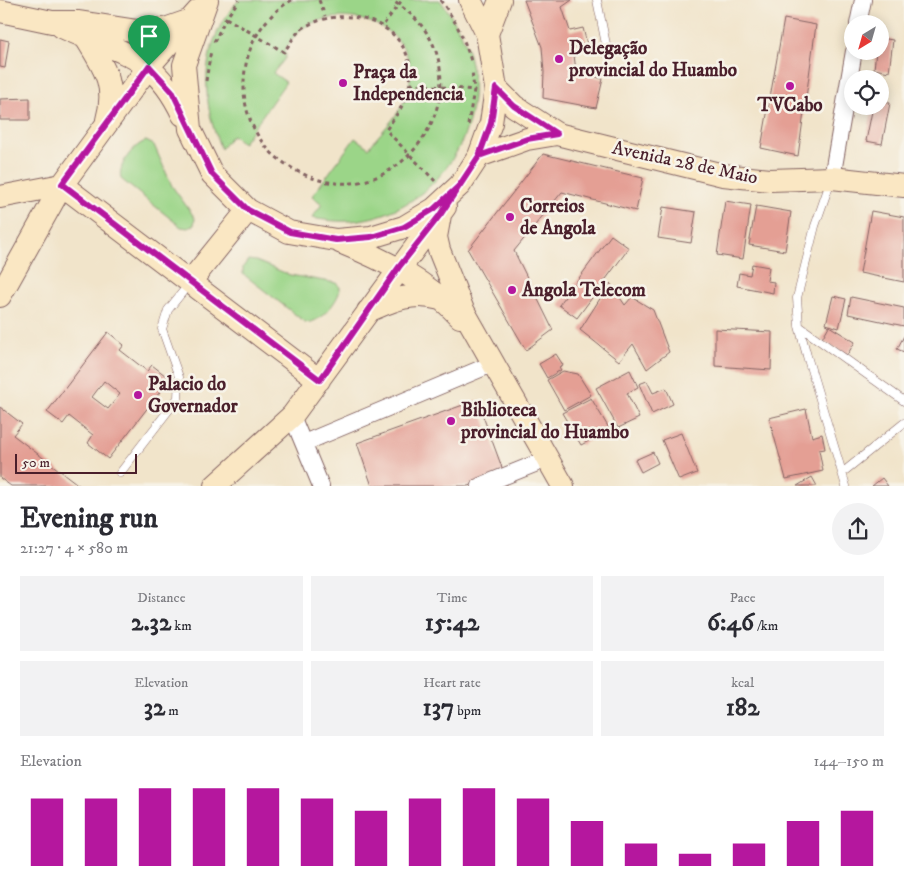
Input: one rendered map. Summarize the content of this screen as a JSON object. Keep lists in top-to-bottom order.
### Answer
{
  "streets": {
    "street": ["Avenida 28 de Maio"]
  },
  "places": [
    "Delegação provincial do Huambo",
    "Praça da Independencia",
    "TVCabo",
    "Correios de Angola",
    "Angola Telecom",
    "Palacio do Governador",
    "Biblioteca provincial do Huambo"
  ],
  "scale_bar": "50 m",
  "north": "bottom left",
  "page": {
    "scale": "50 m",
    "heading": ["Evening run", "21:27 · 4 × 580 m"],
    "stats": [
      ["Distance", "2.32 km"],
      ["Time", "15:42"],
      ["Pace", "6:46 /km"],
      ["Elevation", "32 m"],
      ["Heart rate", "137 bpm"],
      ["kcal", "182"]
    ],
    "chart": ["Elevation", "144–150 m"]
  }
}
